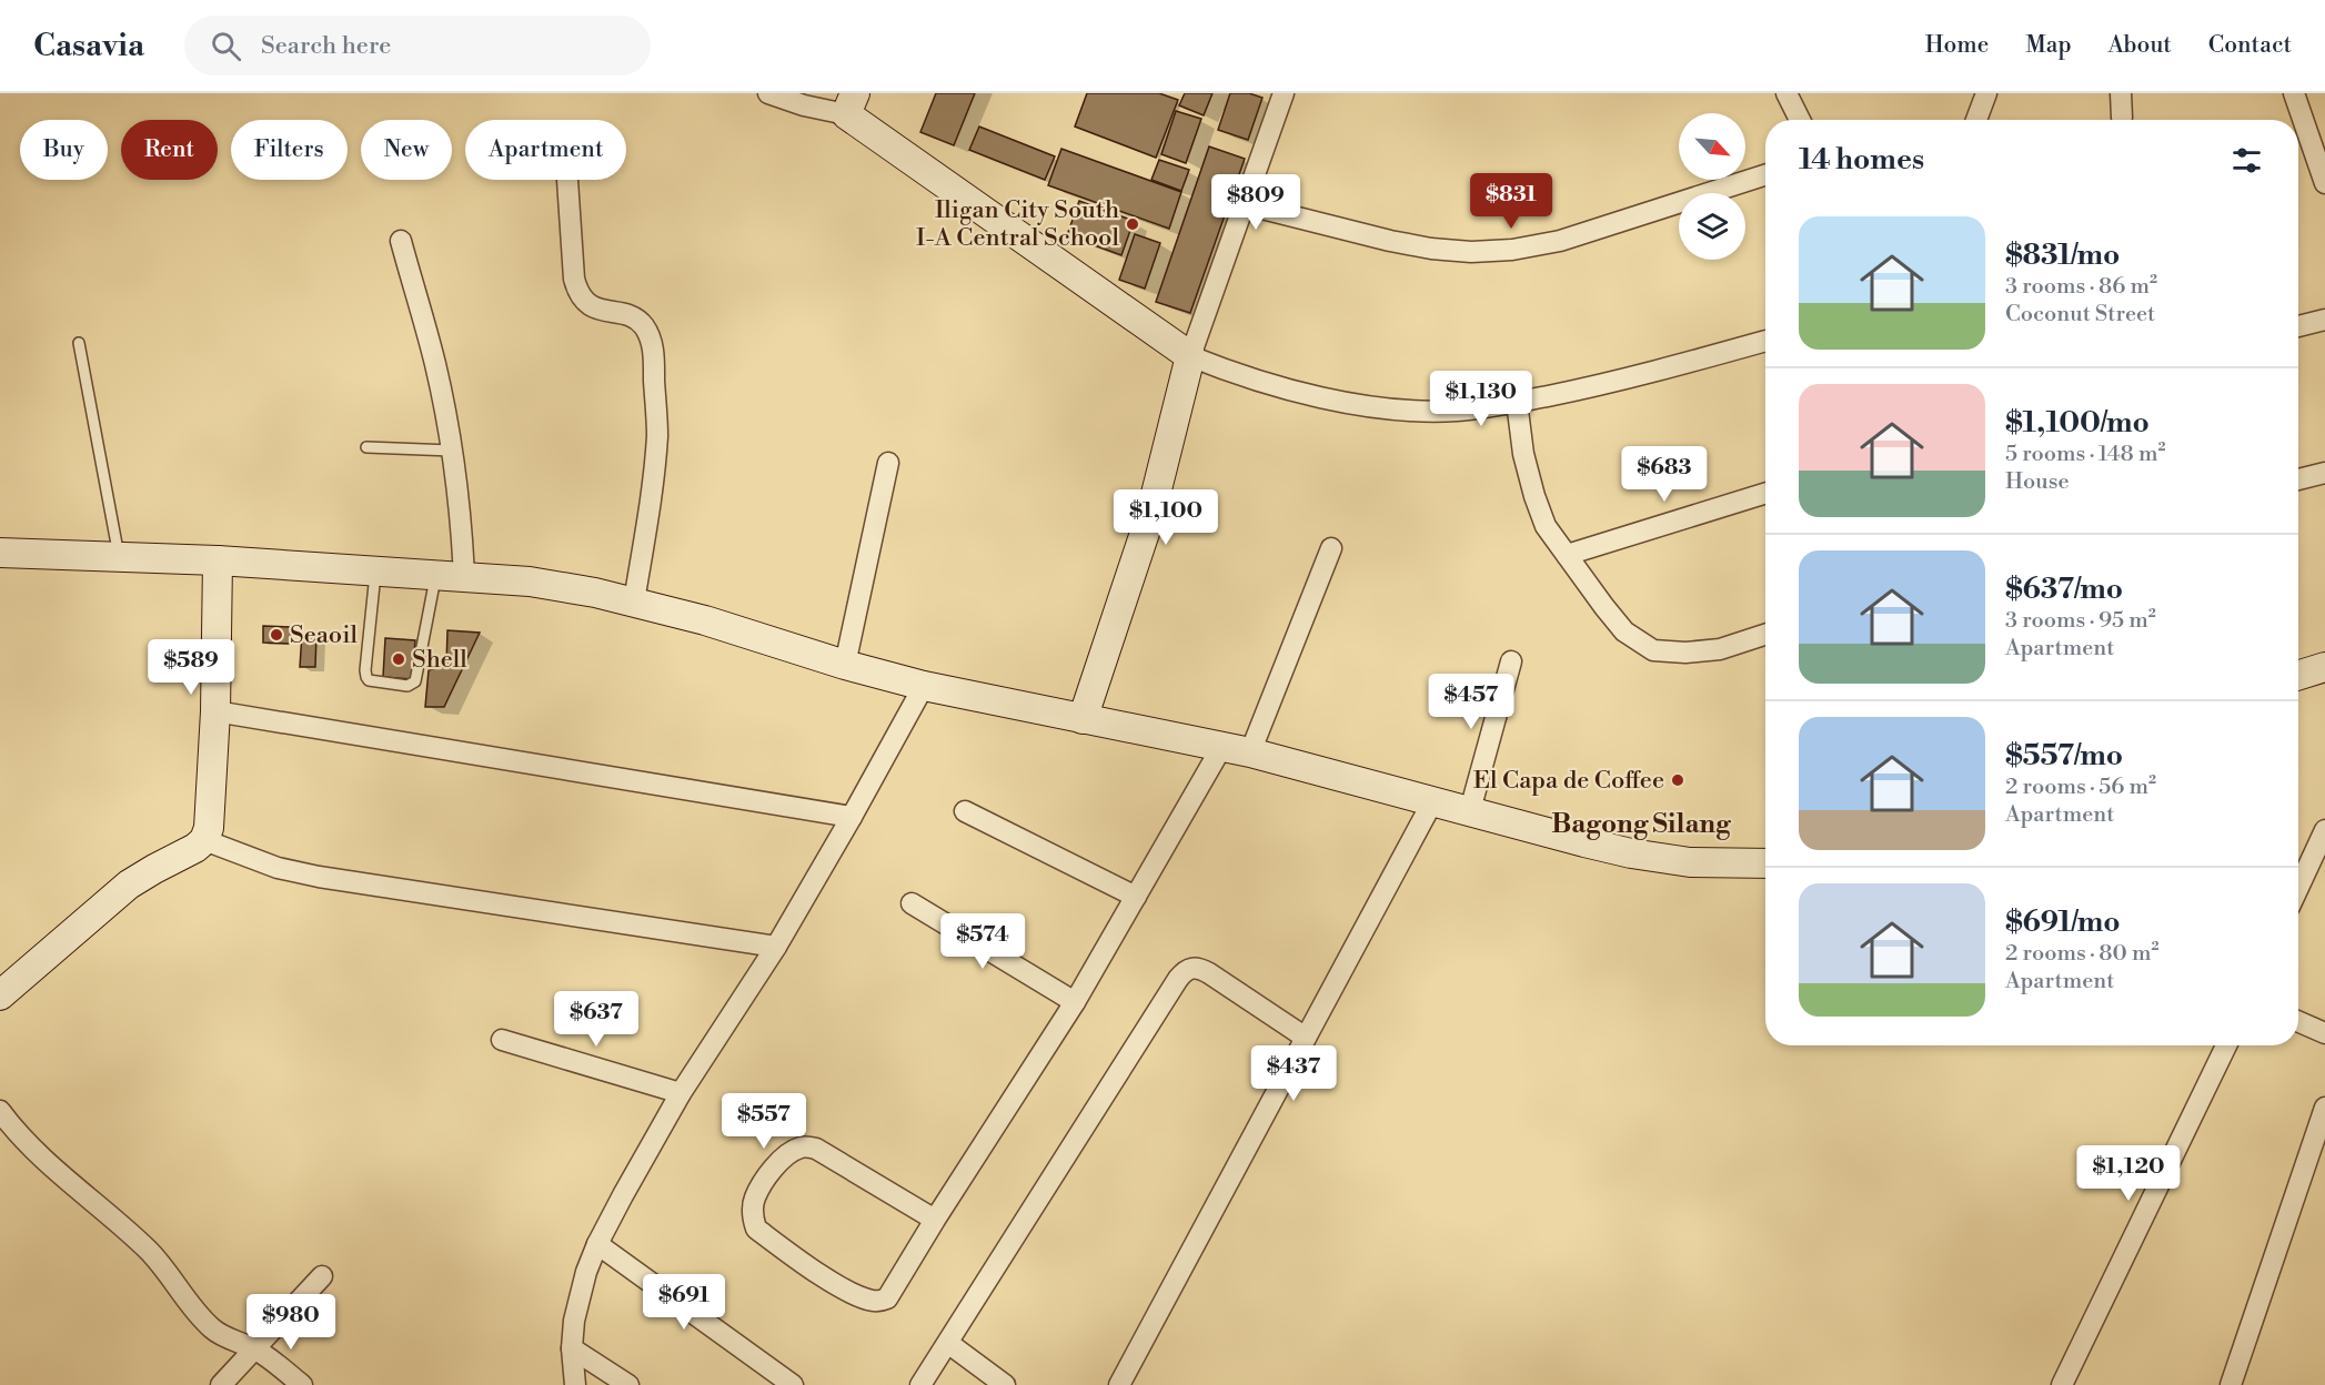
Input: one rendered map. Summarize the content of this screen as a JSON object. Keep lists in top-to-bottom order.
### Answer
{
  "districts": ["Bagong Silang"],
  "places": [
    "Iligan City South I-A Central School",
    "Seaoil",
    "Shell",
    "El Capa de Coffee"
  ],
  "north": "bottom right",
  "page": {
    "header": "Casavia",
    "search": "Search here",
    "nav": [
      "Home",
      "Map",
      "About",
      "Contact"
    ],
    "chip": [
      "Buy",
      "Rent",
      "Filters",
      "New",
      "Apartment"
    ],
    "heading": "14 homes",
    "price": [
      "$831",
      "$809",
      "$1,130",
      "$683",
      "$1,100",
      "$589",
      "$457",
      "$574",
      "$637",
      "$437",
      "$557",
      "$1,120",
      "$691",
      "$980"
    ],
    "list": [
      {
        "name": "$831/mo",
        "note": "3 rooms · 86 m² · Coconut Street"
      },
      {
        "name": "$1,100/mo",
        "note": "5 rooms · 148 m² · House"
      },
      {
        "name": "$637/mo",
        "note": "3 rooms · 95 m² · Apartment"
      },
      {
        "name": "$557/mo",
        "note": "2 rooms · 56 m² · Apartment"
      },
      {
        "name": "$691/mo",
        "note": "2 rooms · 80 m² · Apartment"
      }
    ]
  }
}
